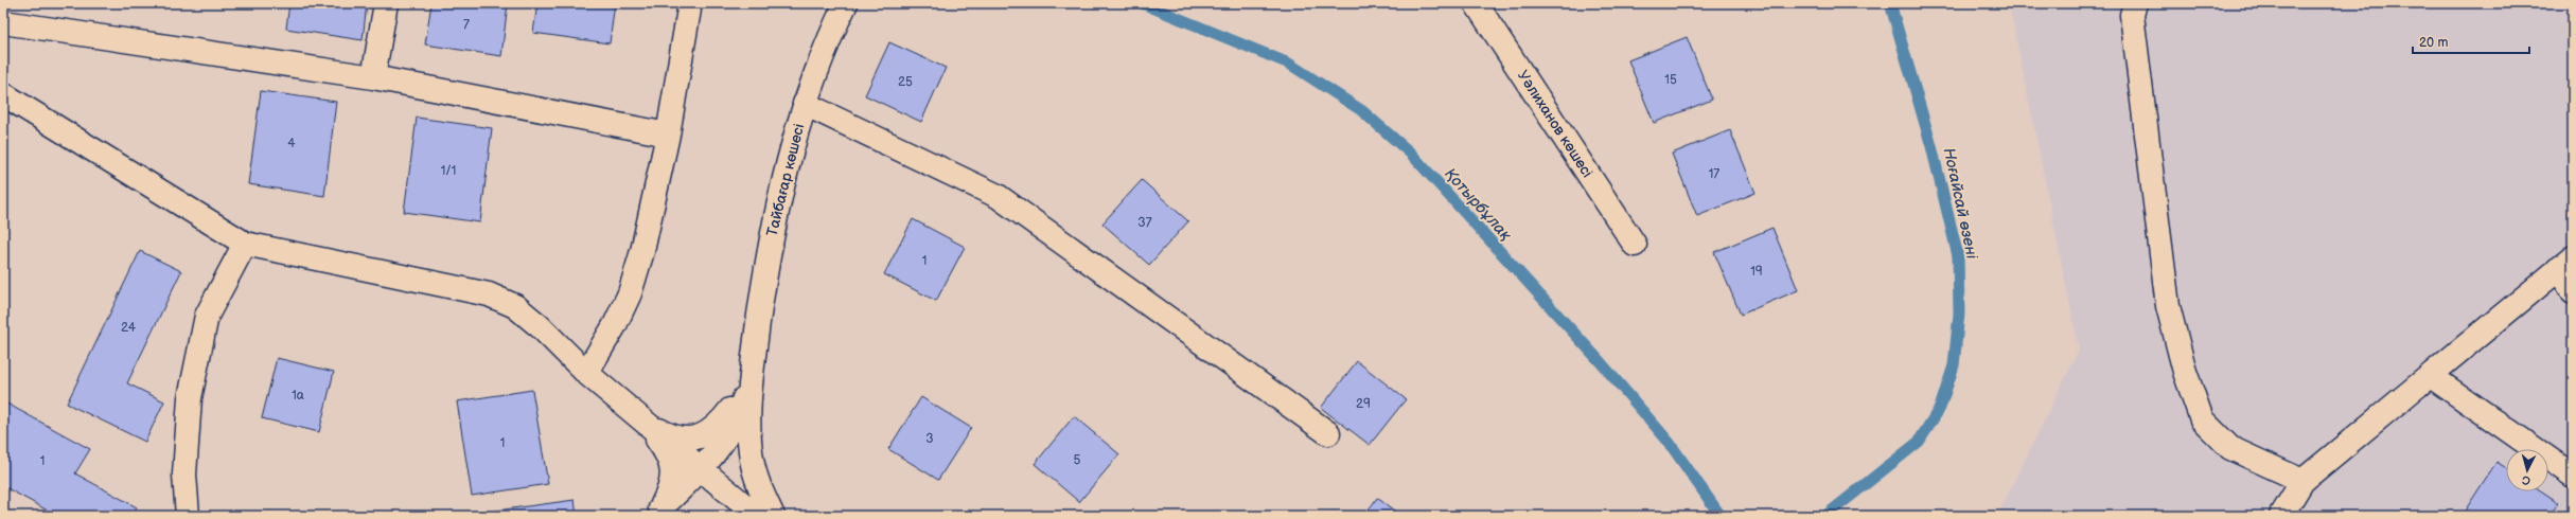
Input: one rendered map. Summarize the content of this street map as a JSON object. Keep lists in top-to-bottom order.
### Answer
{
  "streets": {
    "street": ["Уәлиханов көшесі", "Тайбағар көшесі"]
  },
  "water": ["Ноғайсай өзені", "Қотырбұлақ"],
  "house_numbers": [
    "7",
    "15",
    "25",
    "4",
    "1/1",
    "17",
    "37",
    "1",
    "19",
    "24",
    "1а",
    "29",
    "3",
    "1",
    "5",
    "1"
  ],
  "scale_bar": "20 m",
  "north": "bottom"
}
